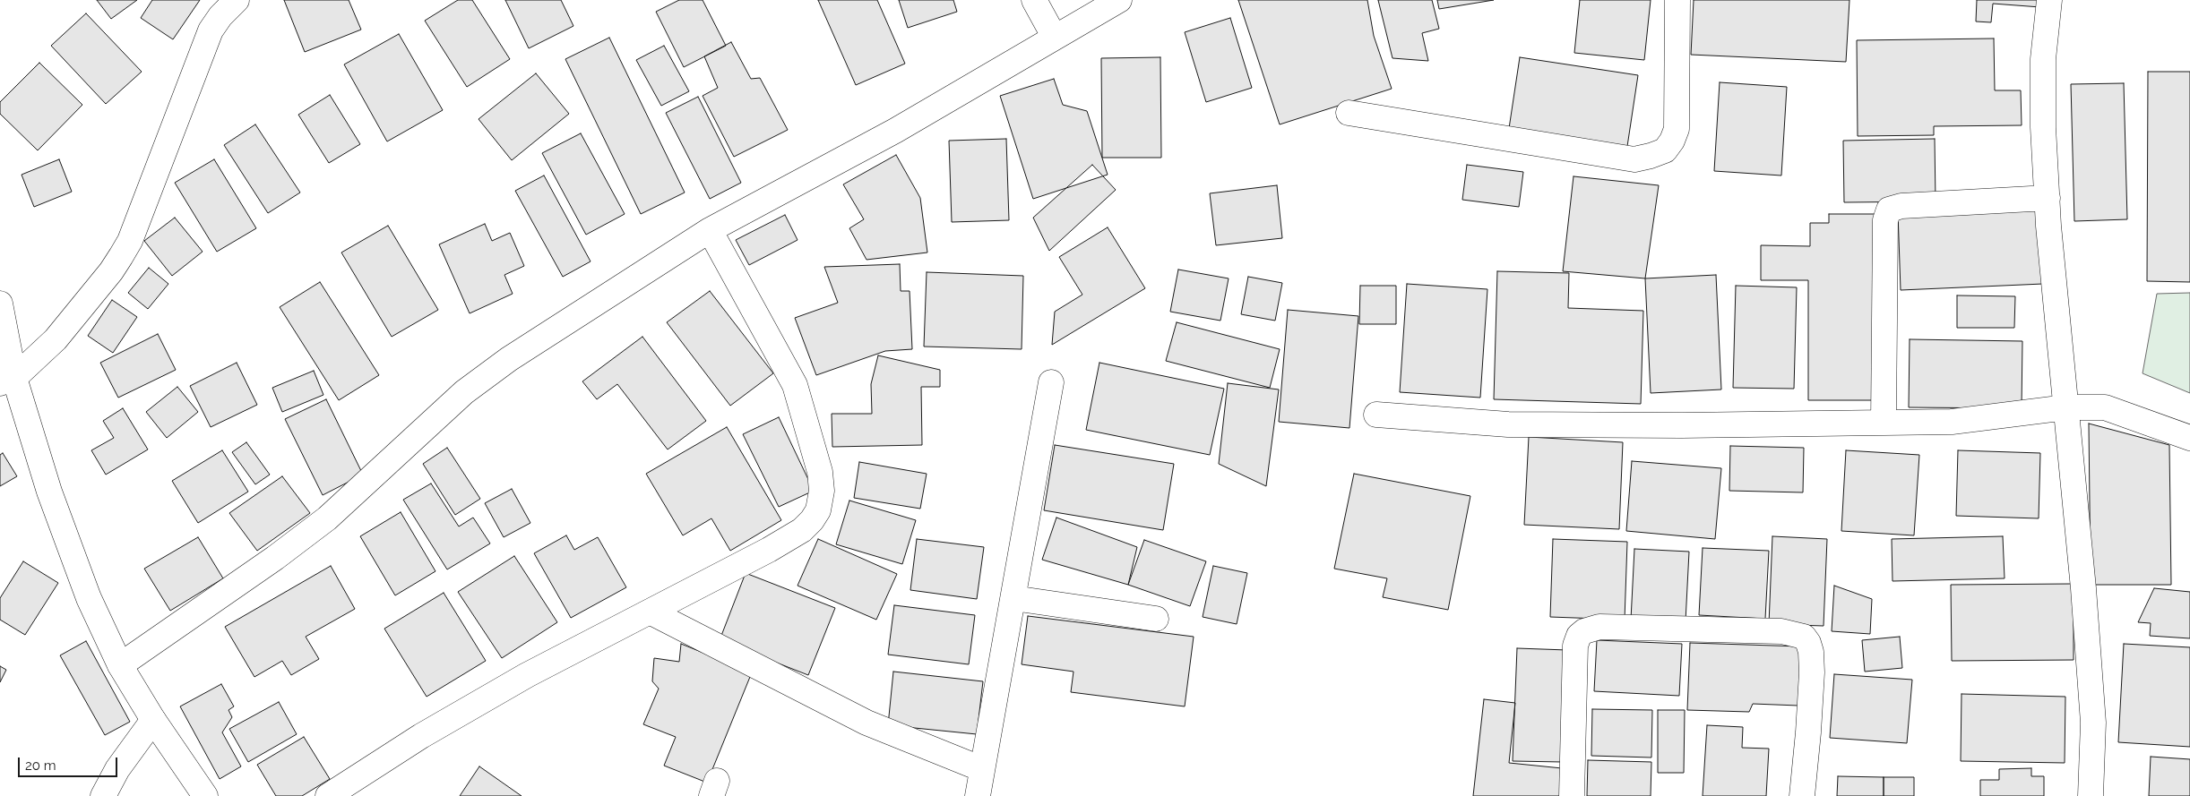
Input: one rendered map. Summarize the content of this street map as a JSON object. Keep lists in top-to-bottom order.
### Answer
{
  "scale_bar": "20 m"
}
